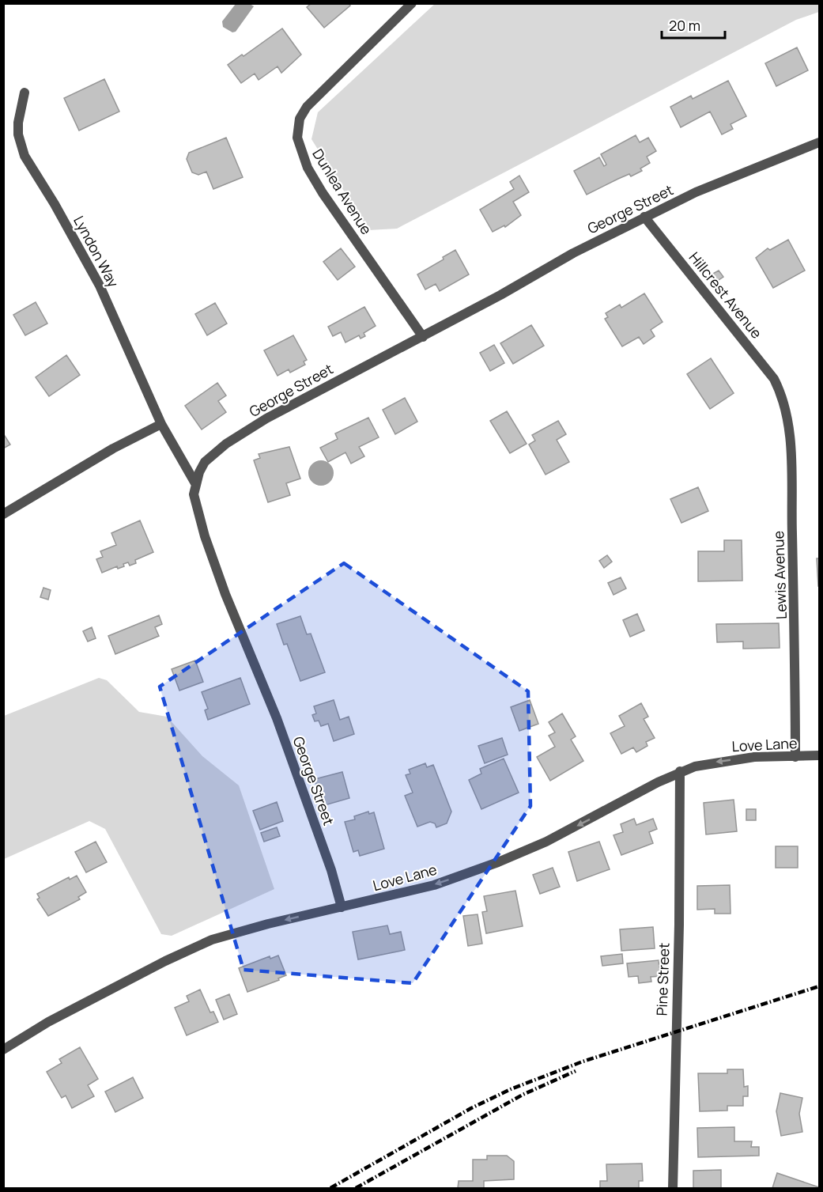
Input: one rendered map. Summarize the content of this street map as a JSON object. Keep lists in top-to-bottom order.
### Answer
{
  "streets": {
    "street": [
      "Dunlea Avenue",
      "George Street",
      "Lyndon Way",
      "Hillcrest Avenue",
      "Lewis Avenue",
      "Love Lane",
      "Pine Street"
    ]
  },
  "crossings": [
    ["Dunlea Avenue", "George Street"],
    ["George Street", "Lyndon Way"],
    ["George Street", "Hillcrest Avenue"],
    ["George Street", "Love Lane"],
    ["Hillcrest Avenue", "Lewis Avenue"],
    ["Lewis Avenue", "Love Lane"],
    ["Love Lane", "Pine Street"]
  ],
  "one_way": ["Love Lane"],
  "scale_bar": "20 m"
}
